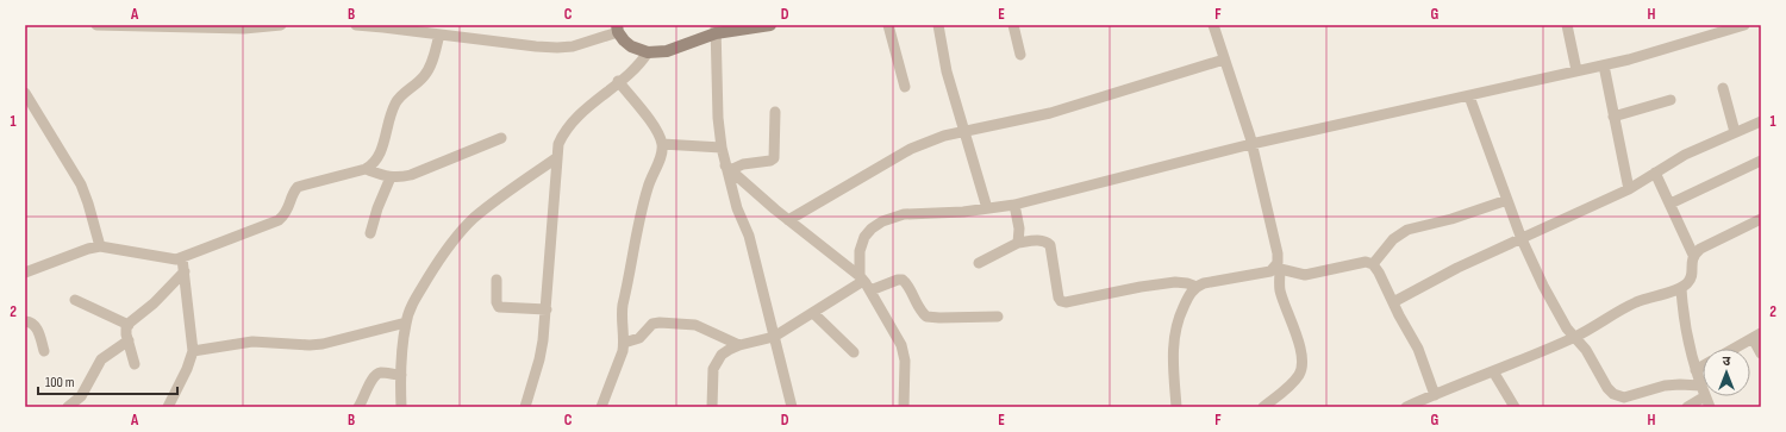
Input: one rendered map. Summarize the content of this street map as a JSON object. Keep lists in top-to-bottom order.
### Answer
{
  "scale_bar": "100 m",
  "north": "top",
  "grid": {
    "columns": [
      "A",
      "B",
      "C",
      "D",
      "E",
      "F",
      "G",
      "H"
    ],
    "rows": ["1", "2"]
  }
}
